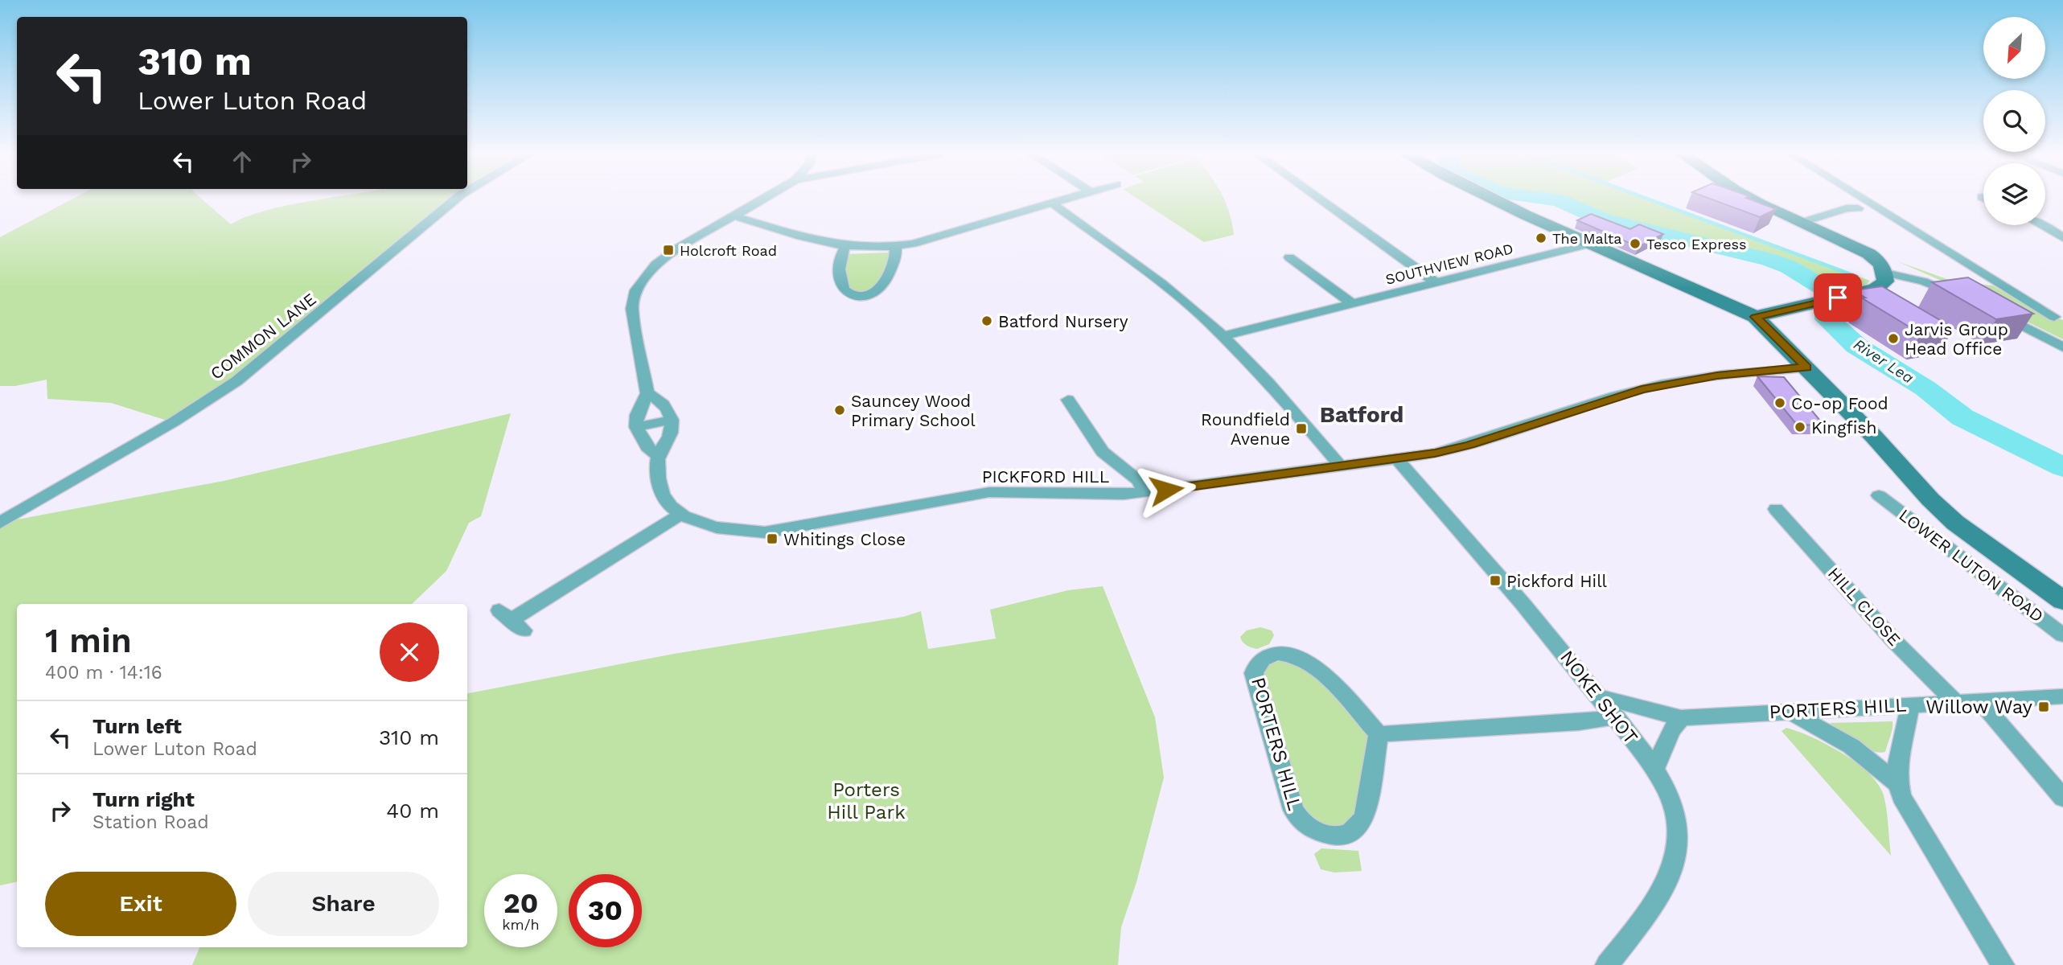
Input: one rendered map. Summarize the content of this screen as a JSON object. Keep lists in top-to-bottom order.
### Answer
{
  "streets": {
    "main road": ["LOWER LUTON ROAD"],
    "street": [
      "SOUTHVIEW ROAD",
      "COMMON LANE",
      "PICKFORD HILL",
      "HILL CLOSE",
      "NOKE SHOT",
      "PORTERS HILL"
    ]
  },
  "crossings": [
    ["SOUTHVIEW ROAD", "LOWER LUTON ROAD"],
    ["PICKFORD HILL", "LOWER LUTON ROAD"],
    ["PICKFORD HILL", "NOKE SHOT"],
    ["HILL CLOSE", "PORTERS HILL"],
    ["NOKE SHOT", "PORTERS HILL"]
  ],
  "districts": ["Batford"],
  "water": ["River Lea"],
  "parks": ["Porters Hill Park"],
  "places": {
    "other": [
      "The Malta",
      "Tesco Express",
      "Batford Nursery",
      "Jarvis Group Head Office",
      "Co-op Food",
      "Sauncey Wood Primary School",
      "Kingfish"
    ],
    "transit": [
      "Holcroft Road",
      "Roundfield Avenue",
      "Whitings Close",
      "Pickford Hill",
      "Willow Way"
    ]
  },
  "north": "bottom left",
  "page": {
    "turn": ["310 m", "Lower Luton Road"],
    "heading": ["1 min", "400 m · 14:16"],
    "list": [
      {
        "name": "Turn left",
        "note": "Lower Luton Road",
        "value": "310 m"
      },
      {
        "name": "Turn right",
        "note": "Station Road",
        "value": "40 m"
      }
    ],
    "buttons": ["Exit", "Share"],
    "speed": "20 km/h",
    "limit": "30"
  }
}
